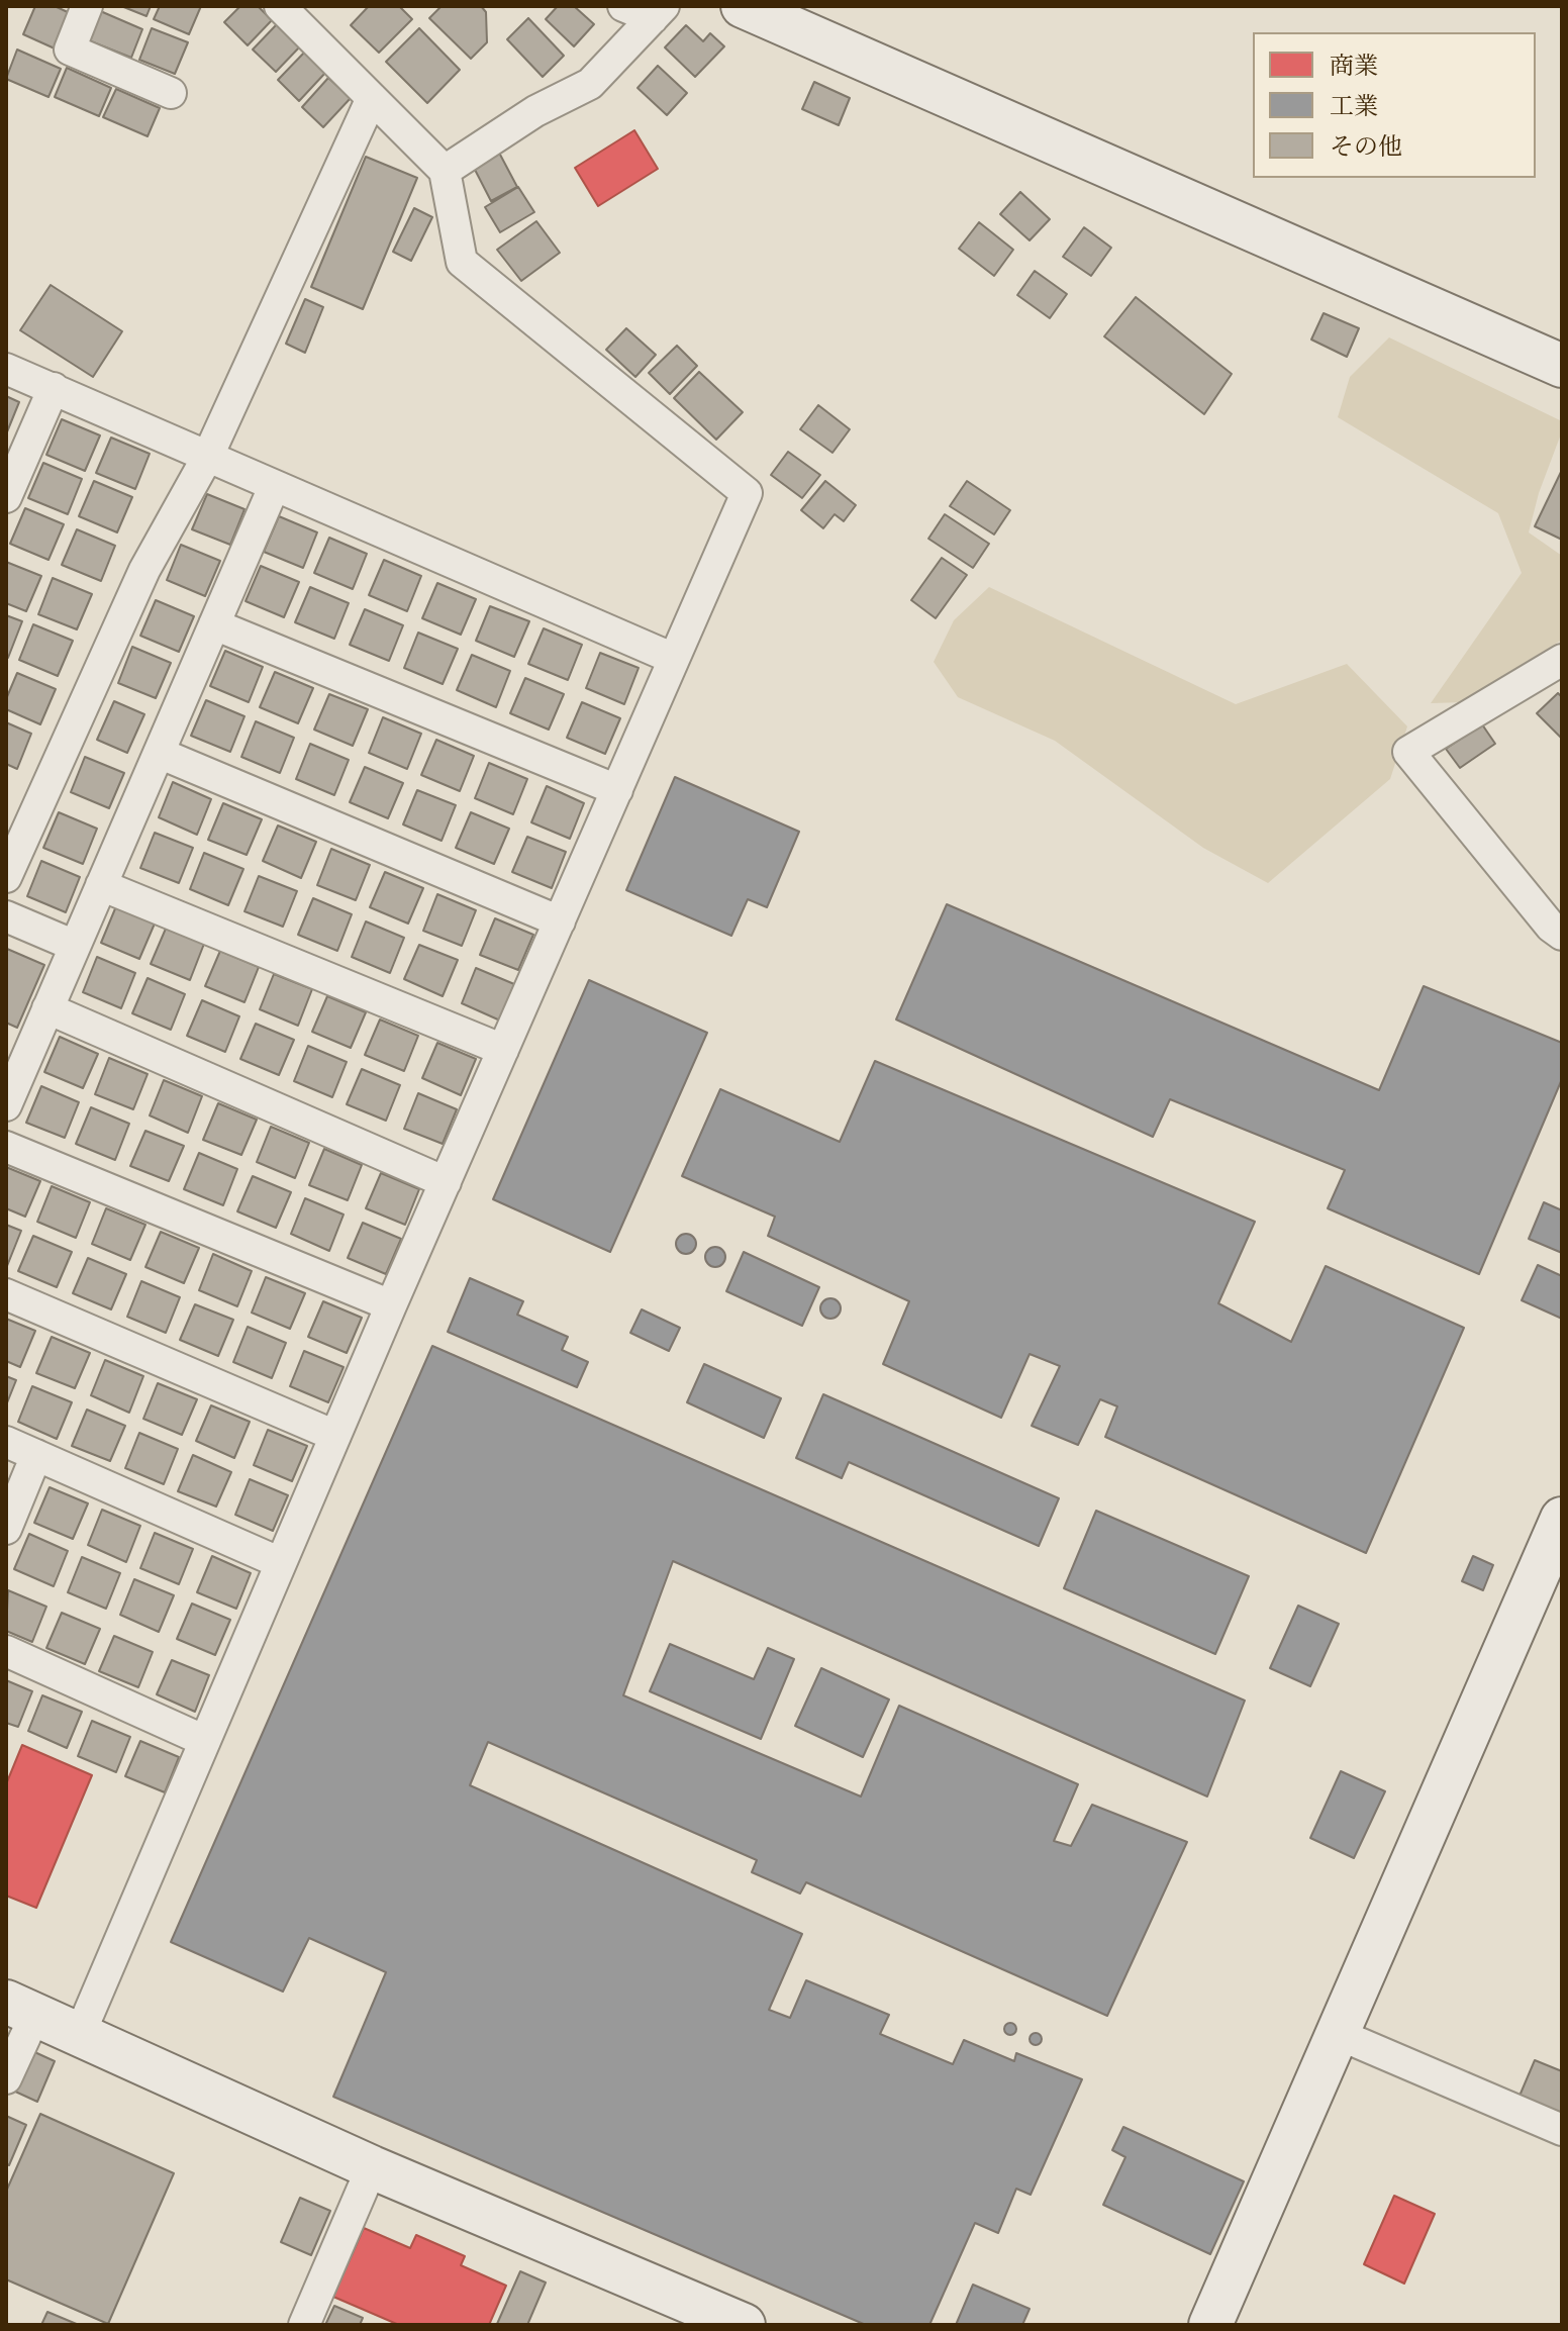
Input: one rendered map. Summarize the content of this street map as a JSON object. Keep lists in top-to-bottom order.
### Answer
{
  "legend": ["商業", "工業", "その他"]
}
